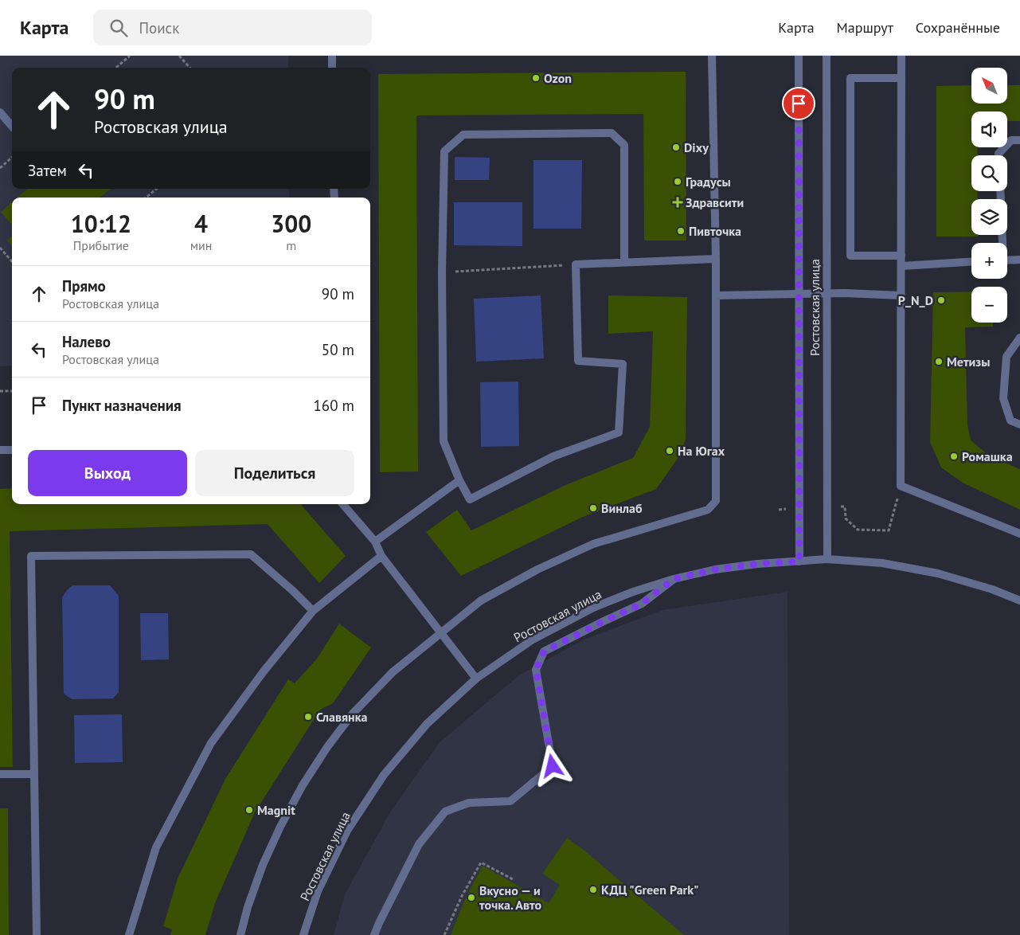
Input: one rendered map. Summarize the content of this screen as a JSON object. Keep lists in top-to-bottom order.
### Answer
{
  "streets": {
    "street": ["Ростовская улица"]
  },
  "places": {
    "other": [
      "Ozon",
      "Dixy",
      "Градусы",
      "Пивточка",
      "P_N_D",
      "Метизы",
      "На Югах",
      "Ромашка",
      "Винлаб",
      "Славянка",
      "Magnit",
      "КДЦ \"Green Park\"",
      "Вкусно — и точка. Авто"
    ],
    "health": ["Здравсити"]
  },
  "north": "top left",
  "page": {
    "header": "Карта",
    "search": "Поиск",
    "nav": ["Карта", "Маршрут", "Сохранённые"],
    "map_buttons": ["+", "−"],
    "turn": ["90 m", "Ростовская улица"],
    "then": "Затем",
    "eta": [
      "10:12",
      "Прибытие",
      "4",
      "мин",
      "300",
      "m"
    ],
    "list": [
      {
        "name": "Прямо",
        "note": "Ростовская улица",
        "value": "90 m"
      },
      {
        "name": "Налево",
        "note": "Ростовская улица",
        "value": "50 m"
      },
      {
        "name": "Пункт назначения",
        "value": "160 m"
      }
    ],
    "buttons": ["Выход", "Поделиться"]
  }
}
